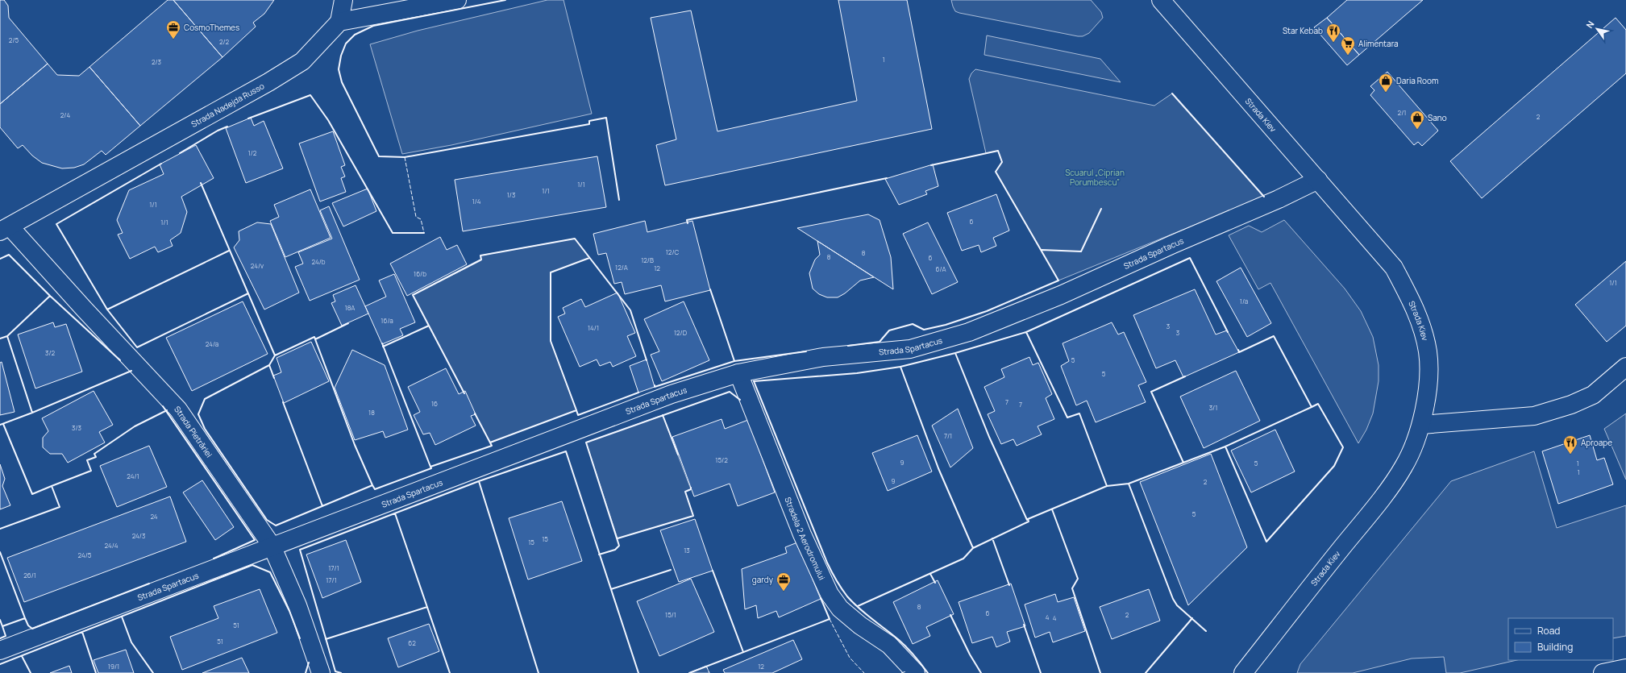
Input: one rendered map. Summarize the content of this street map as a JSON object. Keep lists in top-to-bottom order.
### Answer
{
  "streets": {
    "street": [
      "Strada Nadejda Russo",
      "Strada Kiev",
      "Strada Spartacus",
      "Strada Pietrăriei",
      "Stradela 2 Aerodromului"
    ]
  },
  "crossings": [
    ["Strada Nadejda Russo", "Strada Pietrăriei"],
    ["Strada Kiev", "Strada Spartacus"],
    ["Strada Spartacus", "Strada Pietrăriei"],
    ["Strada Spartacus", "Stradela 2 Aerodromului"]
  ],
  "parks": ["Scuarul „Ciprian Porumbescu”"],
  "places": {
    "office": ["CosmoThemes", "gardy"],
    "restaurant": ["Star Kebab", "Aproape"],
    "supermarket": ["Alimentara"],
    "shop": ["Daria Room", "Sano"]
  },
  "house_numbers": [
    "2/5",
    "2/2",
    "1",
    "2/3",
    "2/1",
    "2/4",
    "2",
    "1/2",
    "1/1",
    "1/1",
    "1/3",
    "1/4",
    "1/1",
    "6",
    "1/1",
    "12/C",
    "8",
    "8",
    "6",
    "12/B",
    "24/b",
    "24/v",
    "12/A",
    "12",
    "6/A",
    "16/b",
    "1/1",
    "1/a",
    "18A",
    "16/a",
    "3",
    "14/1",
    "12/D",
    "3",
    "24/a",
    "3/2",
    "5",
    "5",
    "7",
    "16",
    "7",
    "3/1",
    "18",
    "3/3",
    "7/1",
    "15/2",
    "9",
    "5",
    "1",
    "1",
    "24/1",
    "9",
    "2",
    "5",
    "24",
    "24/3",
    "15",
    "15",
    "24/4",
    "13",
    "24/5",
    "17/1",
    "26/1",
    "17/1",
    "8",
    "6",
    "15/1",
    "2",
    "4",
    "4",
    "51",
    "51",
    "62",
    "19/1",
    "12"
  ],
  "legend": ["Road", "Building"],
  "north": "top left"
}
